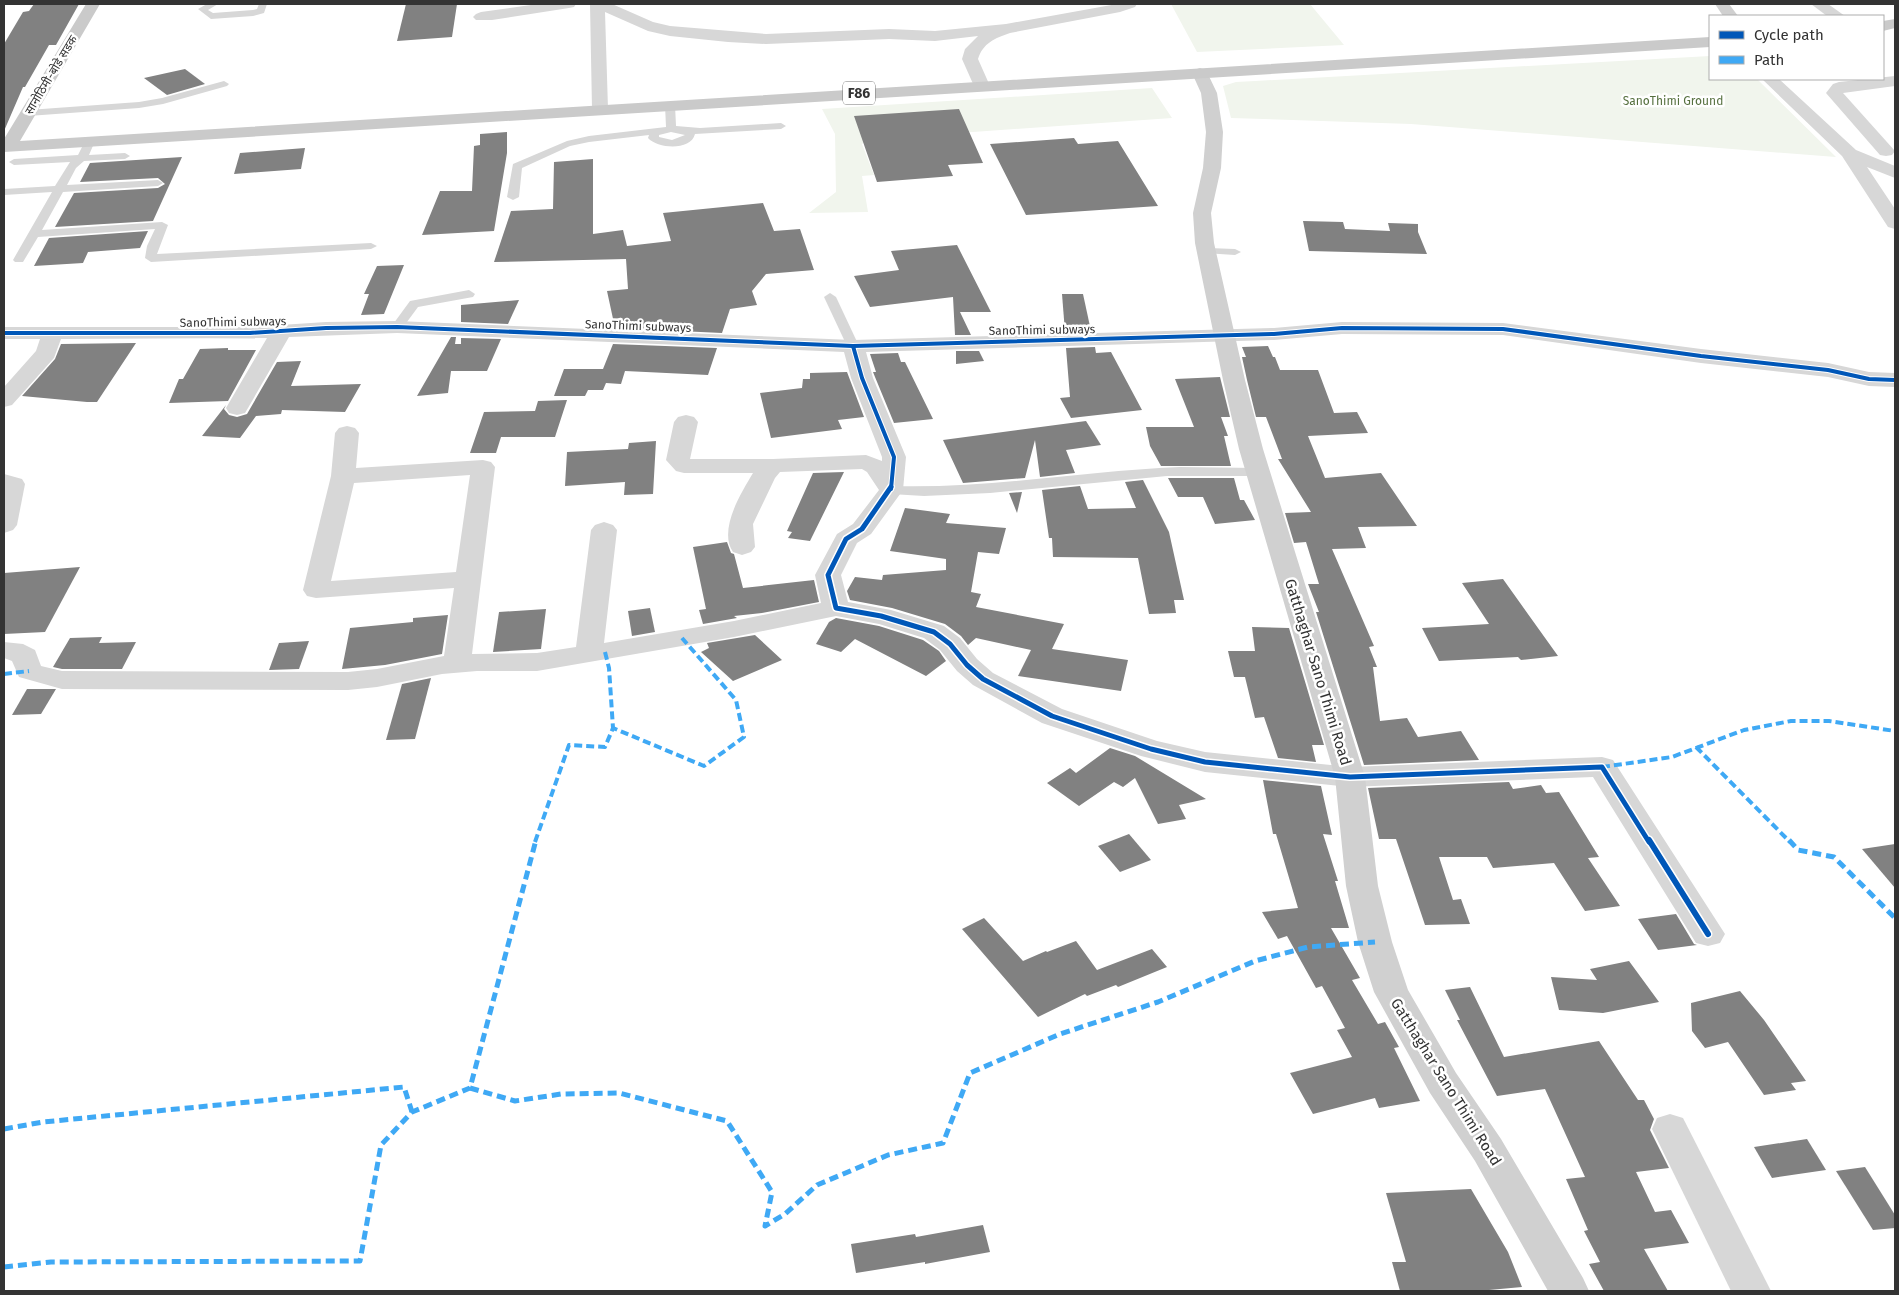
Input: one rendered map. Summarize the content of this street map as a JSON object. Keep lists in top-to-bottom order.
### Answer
{
  "streets": {
    "main road": ["सानोठिमी-बोडे सडक", "F86", "Gatthaghar Sano Thimi Road"],
    "street": ["SanoThimi subways"]
  },
  "crossings": [
    ["सानोठिमी-बोडे सडक", "F86"],
    ["F86", "Gatthaghar Sano Thimi Road"],
    ["SanoThimi subways", "Gatthaghar Sano Thimi Road"]
  ],
  "parks": ["SanoThimi Ground"],
  "legend": ["Cycle path", "Path"]
}
